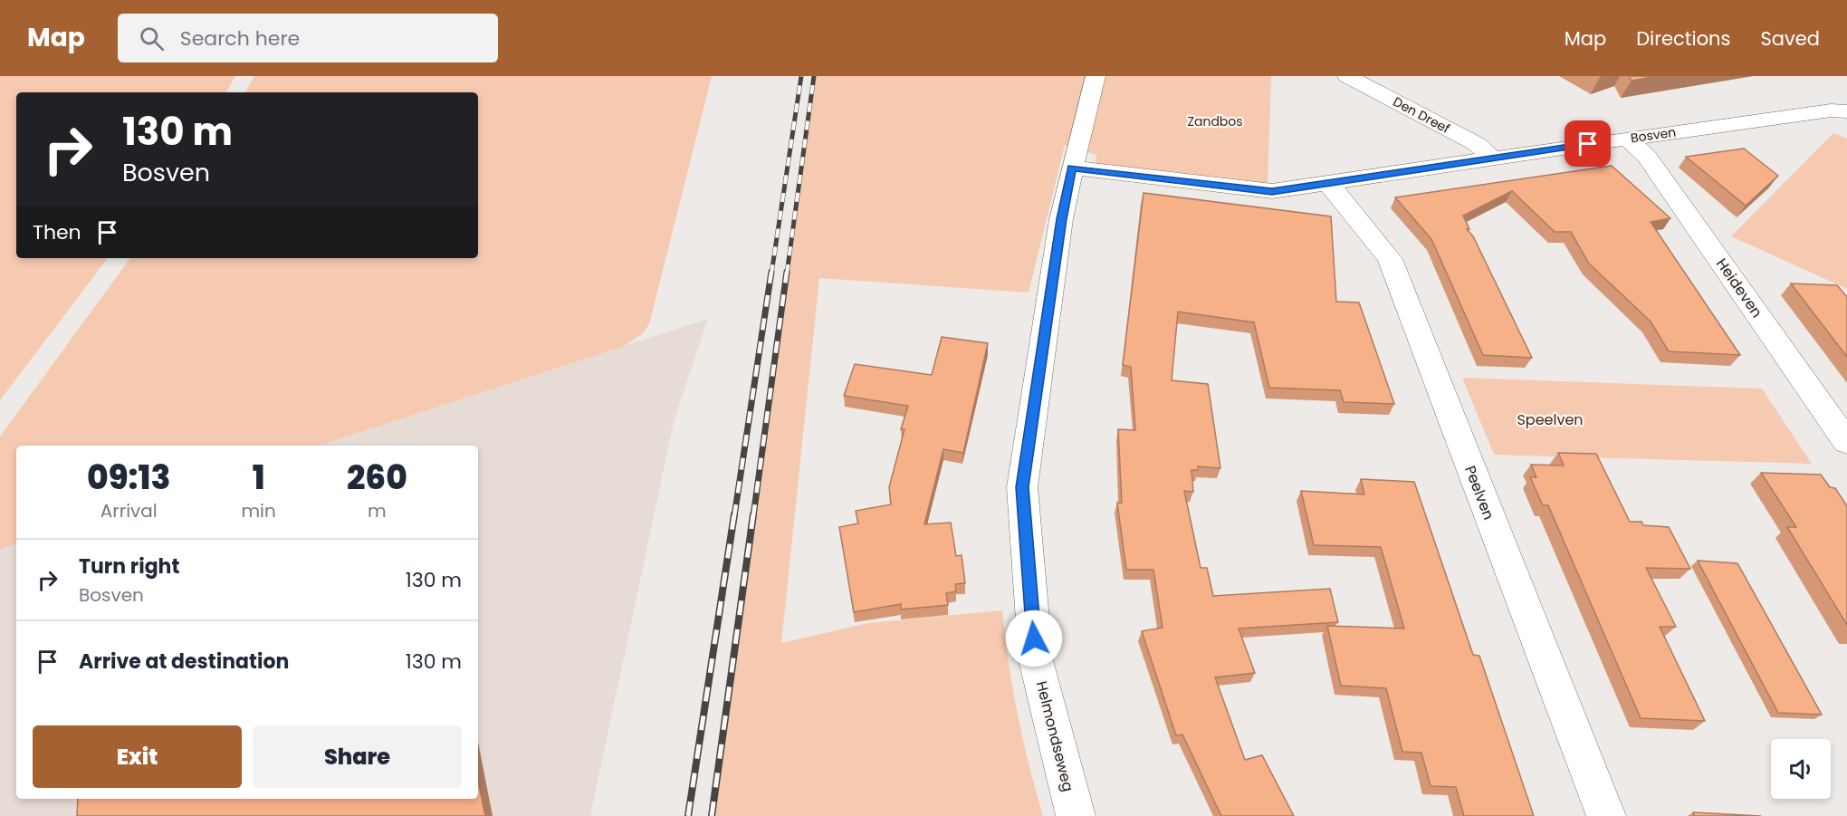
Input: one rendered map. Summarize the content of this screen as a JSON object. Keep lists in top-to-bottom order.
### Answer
{
  "streets": {
    "street": [
      "Den Dreef",
      "Bosven",
      "Heideven",
      "Peelven",
      "Helmondseweg"
    ]
  },
  "crossings": [
    ["Den Dreef", "Bosven"],
    ["Bosven", "Heideven"],
    ["Bosven", "Peelven"],
    ["Bosven", "Helmondseweg"]
  ],
  "parks": ["Zandbos", "Speelven"],
  "page": {
    "header": "Map",
    "search": "Search here",
    "nav": ["Map", "Directions", "Saved"],
    "turn": ["130 m", "Bosven"],
    "then": "Then",
    "eta": [
      "09:13",
      "Arrival",
      "1",
      "min",
      "260",
      "m"
    ],
    "list": [
      {
        "name": "Turn right",
        "note": "Bosven",
        "value": "130 m"
      },
      {
        "name": "Arrive at destination",
        "value": "130 m"
      }
    ],
    "buttons": ["Exit", "Share"]
  }
}
